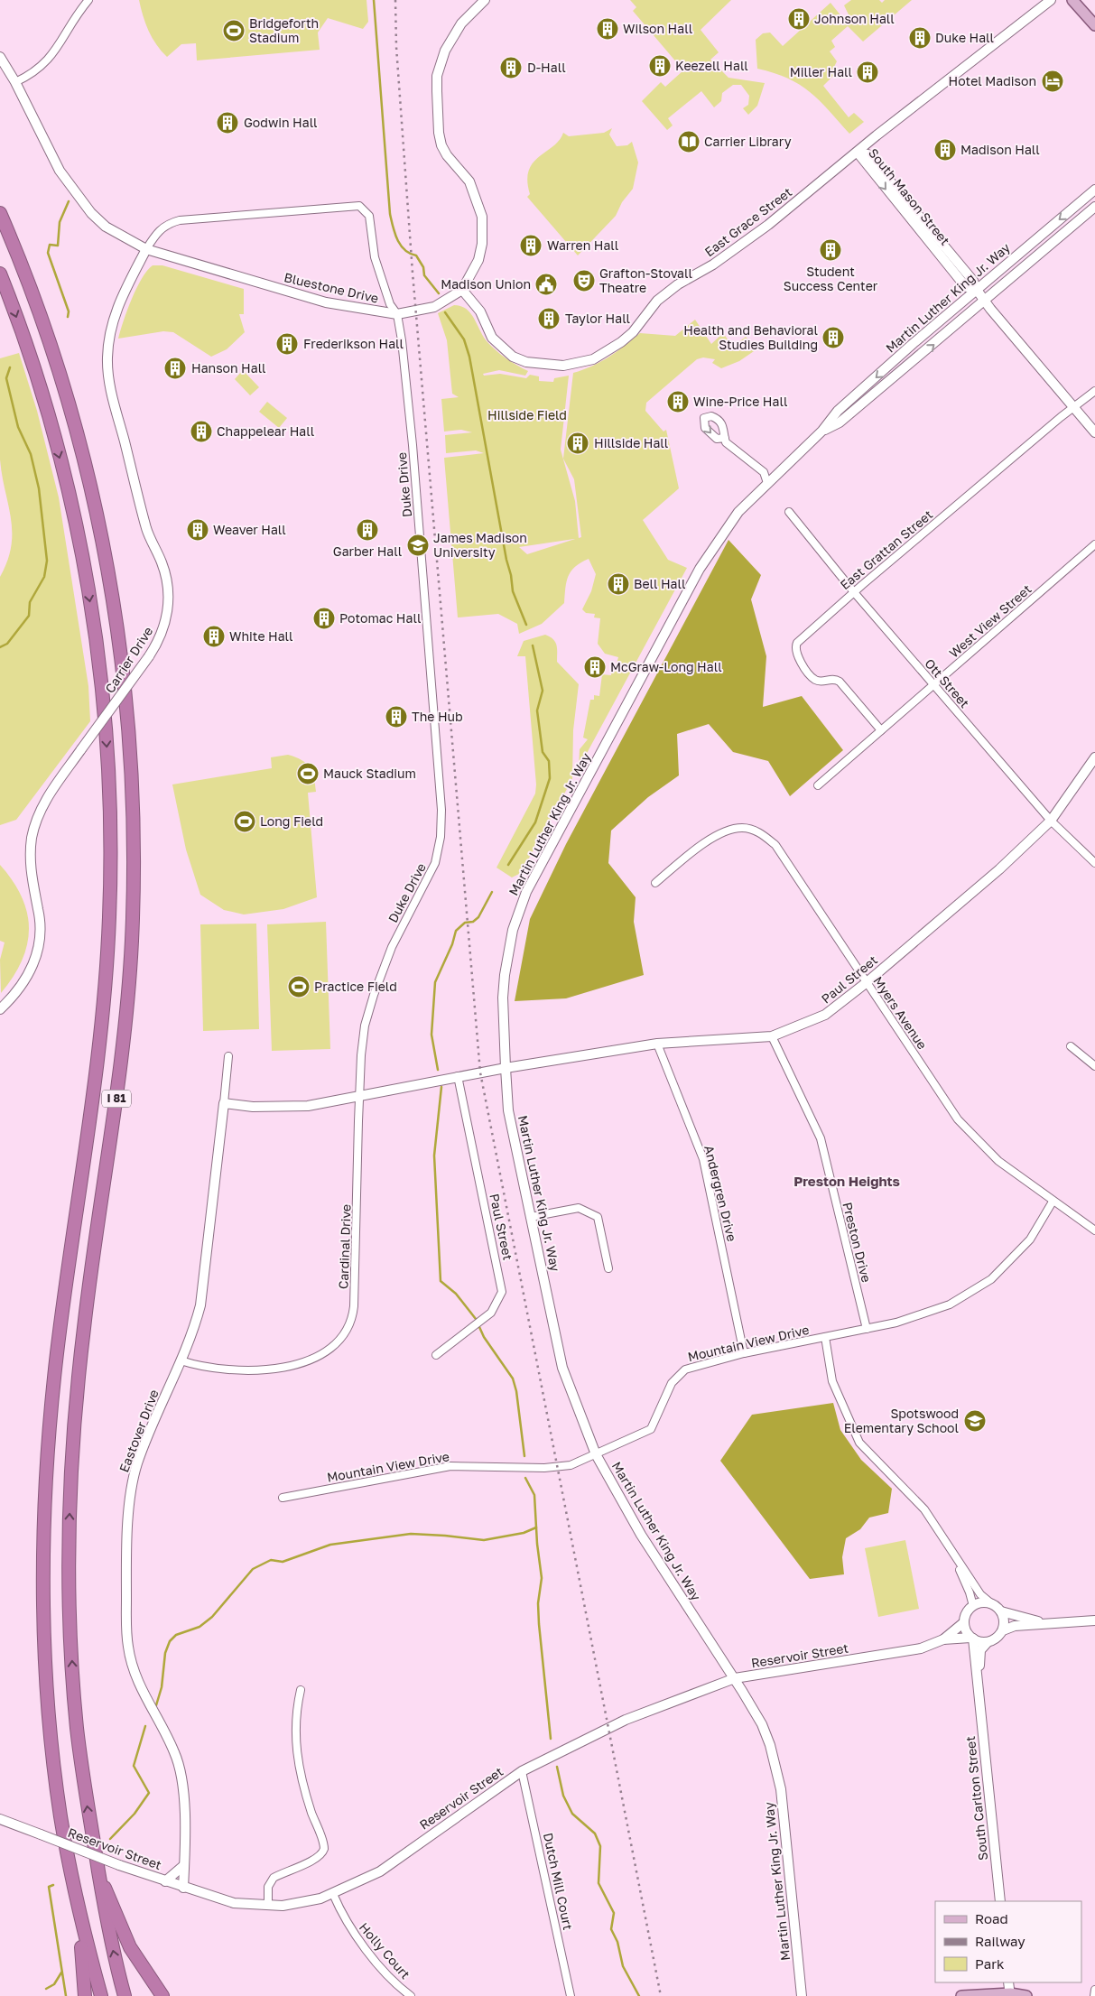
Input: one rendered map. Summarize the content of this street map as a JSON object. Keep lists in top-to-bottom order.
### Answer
{
  "streets": {
    "highway": ["I 81"],
    "street": [
      "South Mason Street",
      "East Grace Street",
      "Bluestone Drive",
      "Martin Luther King Jr. Way",
      "Duke Drive",
      "East Grattan Street",
      "West View Street",
      "Carrier Drive",
      "Ott Street",
      "Paul Street",
      "Myers Avenue",
      "Andergren Drive",
      "Preston Drive",
      "Cardinal Drive",
      "Mountain View Drive",
      "Eastover Drive",
      "Reservoir Street",
      "South Carlton Street",
      "Dutch Mill Court",
      "Holly Court"
    ]
  },
  "crossings": [
    ["South Mason Street", "East Grace Street"],
    ["South Mason Street", "Martin Luther King Jr. Way"],
    ["South Mason Street", "East Grattan Street"],
    ["East Grace Street", "Bluestone Drive"],
    ["Bluestone Drive", "Duke Drive"],
    ["Bluestone Drive", "Carrier Drive"],
    ["Martin Luther King Jr. Way", "Paul Street"],
    ["Martin Luther King Jr. Way", "Mountain View Drive"],
    ["Martin Luther King Jr. Way", "Reservoir Street"],
    ["Duke Drive", "Carrier Drive"],
    ["Duke Drive", "Cardinal Drive"],
    ["East Grattan Street", "West View Street"],
    ["East Grattan Street", "Ott Street"],
    ["West View Street", "Ott Street"],
    ["Ott Street", "Paul Street"],
    ["Paul Street", "Myers Avenue"],
    ["Paul Street", "Andergren Drive"],
    ["Paul Street", "Preston Drive"],
    ["Paul Street", "Cardinal Drive"],
    ["Paul Street", "Eastover Drive"],
    ["Myers Avenue", "Mountain View Drive"],
    ["Andergren Drive", "Mountain View Drive"],
    ["Preston Drive", "Mountain View Drive"],
    ["Cardinal Drive", "Eastover Drive"],
    ["Eastover Drive", "Reservoir Street"],
    ["Reservoir Street", "South Carlton Street"],
    ["Reservoir Street", "Dutch Mill Court"],
    ["Reservoir Street", "Holly Court"]
  ],
  "districts": ["Preston Heights"],
  "parks": ["Hillside Field"],
  "places": {
    "building": [
      "Johnson Hall",
      "Wilson Hall",
      "Duke Hall",
      "Keezell Hall",
      "D-Hall",
      "Miller Hall",
      "Godwin Hall",
      "Madison Hall",
      "Warren Hall",
      "Student Success Center",
      "Taylor Hall",
      "Health and Behavioral Studies Building",
      "Frederikson Hall",
      "Hanson Hall",
      "Wine-Price Hall",
      "Chappelear Hall",
      "Hillside Hall",
      "Weaver Hall",
      "Garber Hall",
      "Bell Hall",
      "Potomac Hall",
      "White Hall",
      "McGraw-Long Hall",
      "The Hub"
    ],
    "sports": [
      "Bridgeforth Stadium",
      "Mauck Stadium",
      "Long Field",
      "Practice Field"
    ],
    "hotel": ["Hotel Madison"],
    "library": ["Carrier Library"],
    "theatre": ["Grafton-Stovall Theatre"],
    "public building": ["Madison Union"],
    "school or university": ["James Madison University", "Spotswood Elementary School"]
  },
  "legend": ["Road", "Railway", "Park"]
}
